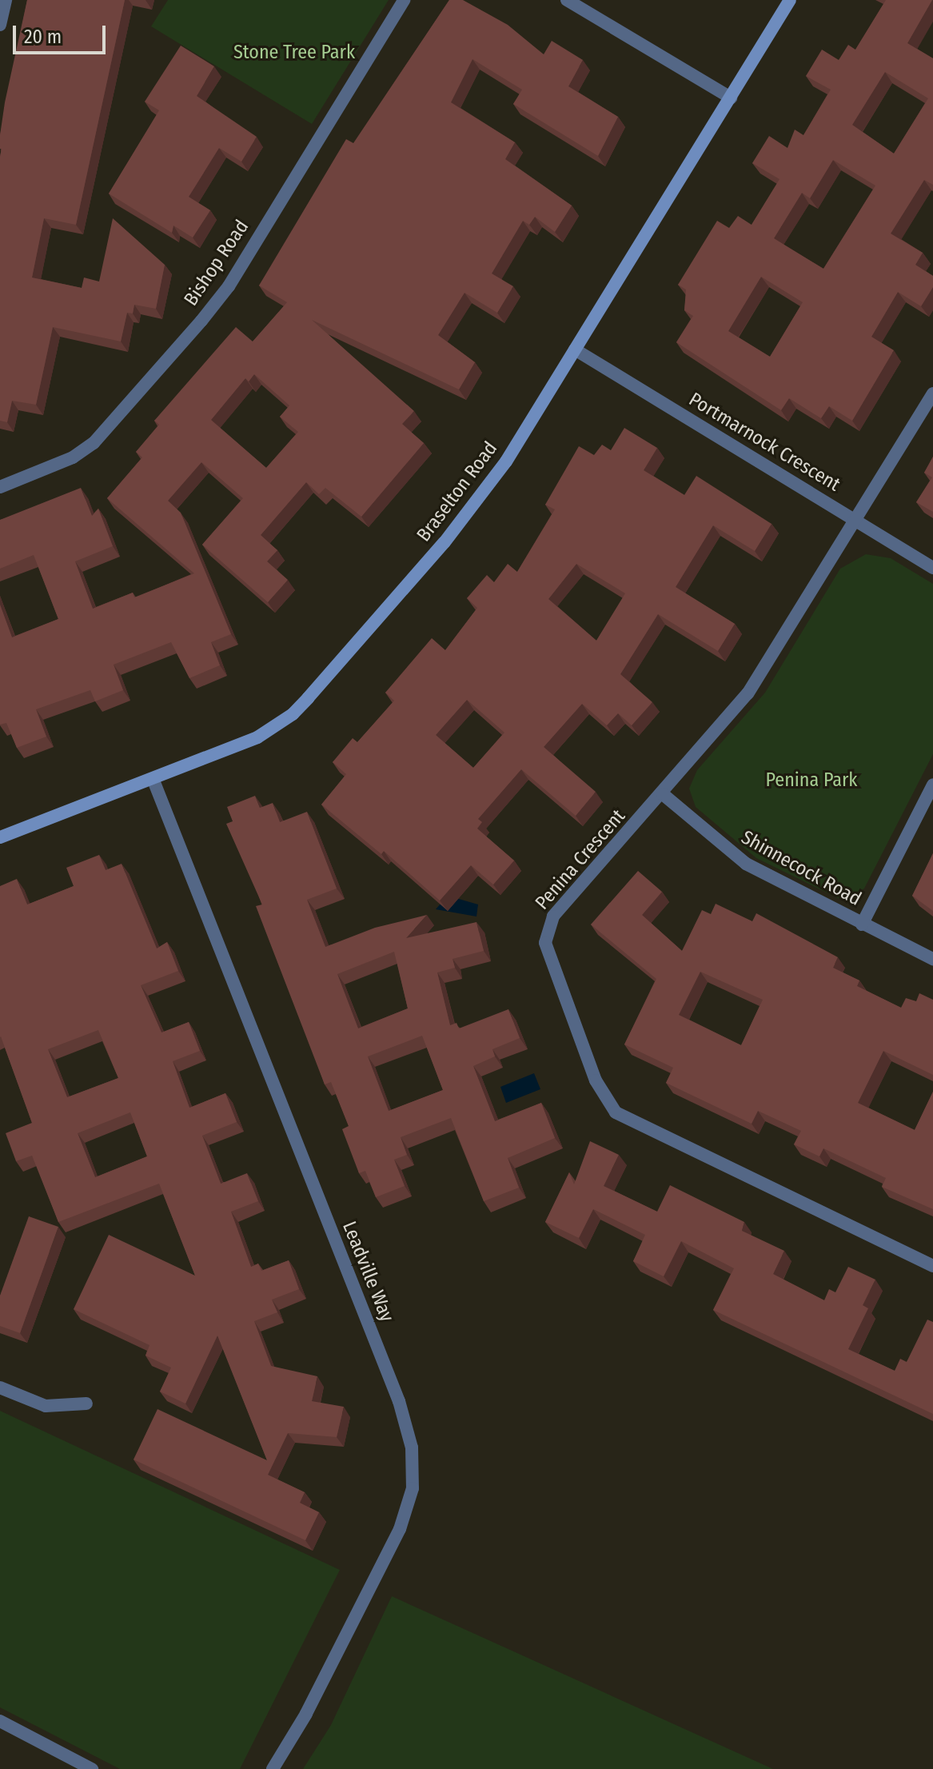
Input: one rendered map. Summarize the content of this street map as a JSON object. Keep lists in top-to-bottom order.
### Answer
{
  "streets": {
    "street": [
      "Bishop Road",
      "Portmarnock Crescent",
      "Braselton Road",
      "Penina Crescent",
      "Shinnecock Road",
      "Leadville Way"
    ]
  },
  "crossings": [
    ["Portmarnock Crescent", "Braselton Road"],
    ["Portmarnock Crescent", "Penina Crescent"],
    ["Braselton Road", "Leadville Way"],
    ["Penina Crescent", "Shinnecock Road"]
  ],
  "parks": ["Stone Tree Park", "Penina Park"],
  "scale_bar": "20 m"
}
